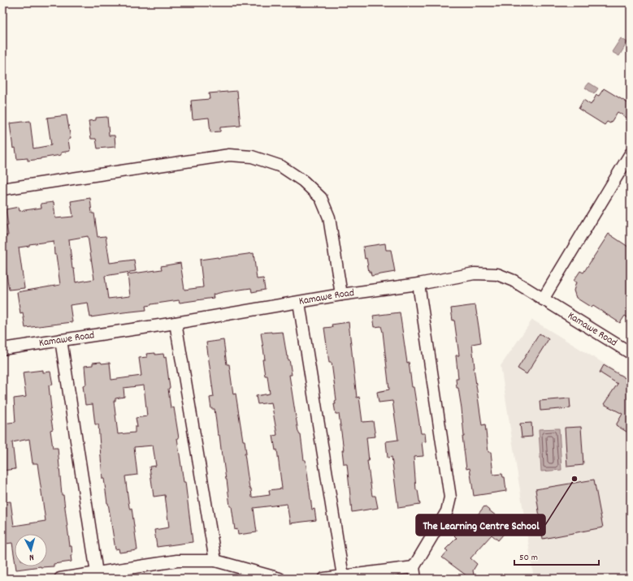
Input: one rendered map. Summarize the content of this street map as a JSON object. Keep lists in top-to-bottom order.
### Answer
{
  "streets": {
    "street": ["Kamawe Road"]
  },
  "places": ["The Learning Centre School"],
  "scale_bar": "50 m",
  "north": "bottom"
}
